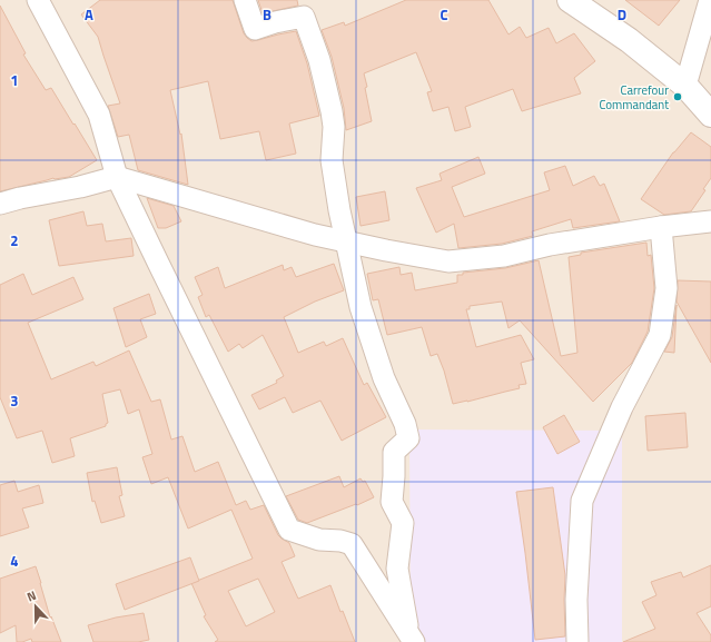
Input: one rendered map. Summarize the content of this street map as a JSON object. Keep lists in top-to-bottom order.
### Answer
{
  "places": ["Carrefour Commandant"],
  "north": "top",
  "grid": {
    "columns": [
      "A",
      "B",
      "C",
      "D"
    ],
    "rows": [
      "1",
      "2",
      "3",
      "4"
    ]
  }
}
